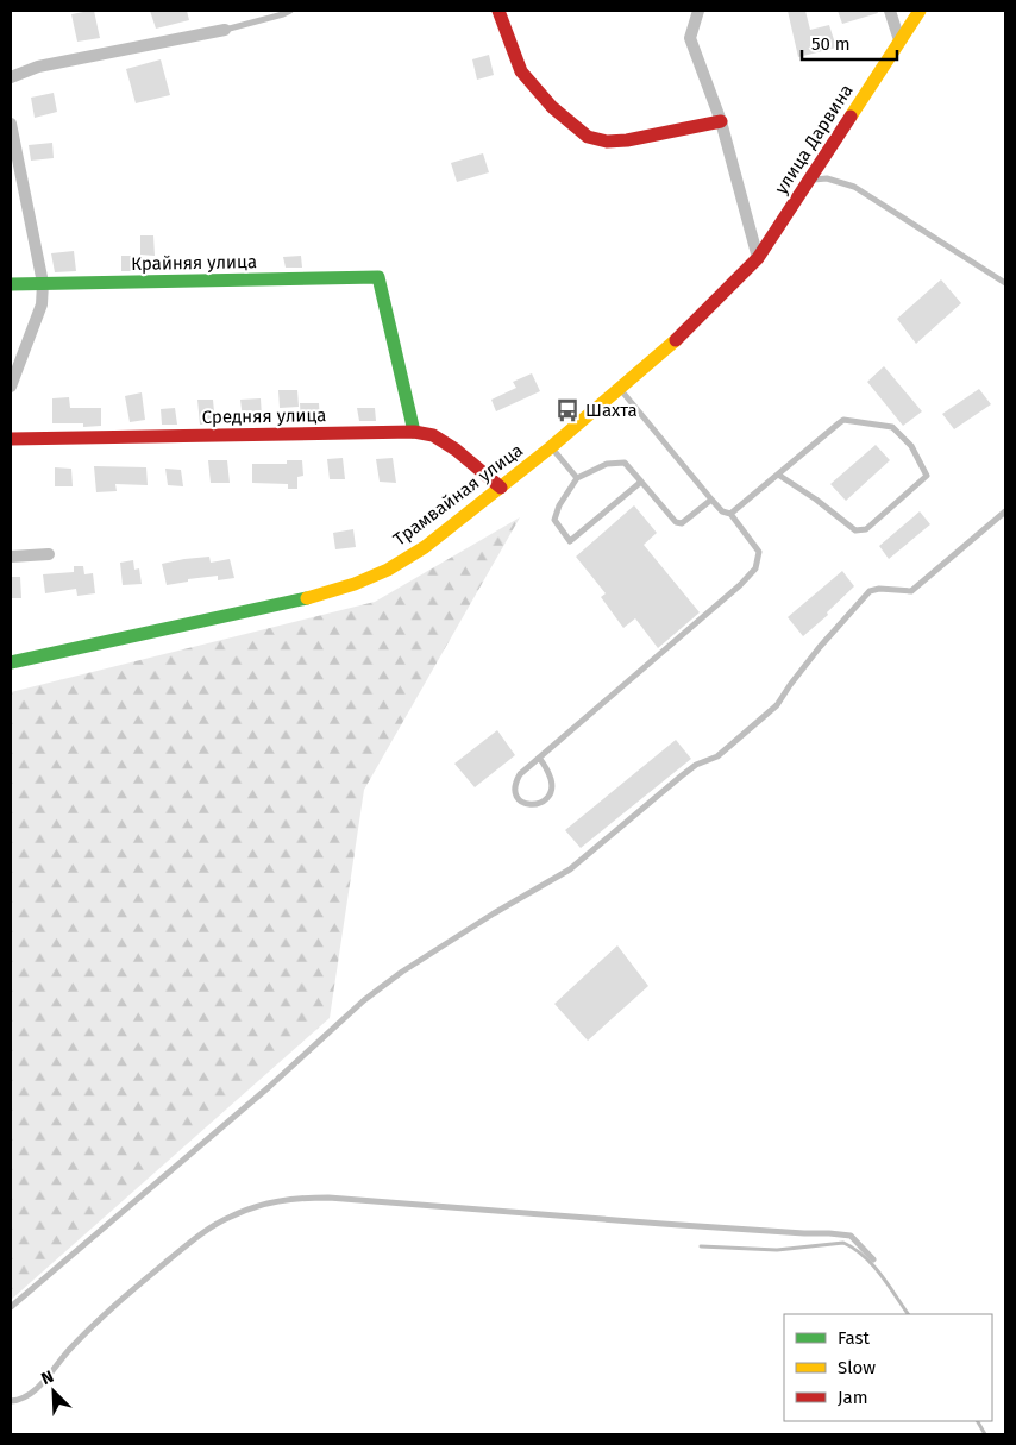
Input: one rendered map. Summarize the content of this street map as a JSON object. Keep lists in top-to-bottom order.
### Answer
{
  "streets": {
    "street": [
      "улица Дарвина",
      "Крайняя улица",
      "Средняя улица",
      "Трамвайная улица"
    ]
  },
  "crossings": [
    ["улица Дарвина", "Трамвайная улица"],
    ["Крайняя улица", "Средняя улица"],
    ["Средняя улица", "Трамвайная улица"]
  ],
  "places": {
    "bus stop": ["Шахта"]
  },
  "legend": ["Fast", "Slow", "Jam"],
  "scale_bar": "50 m",
  "north": "top left"
}
